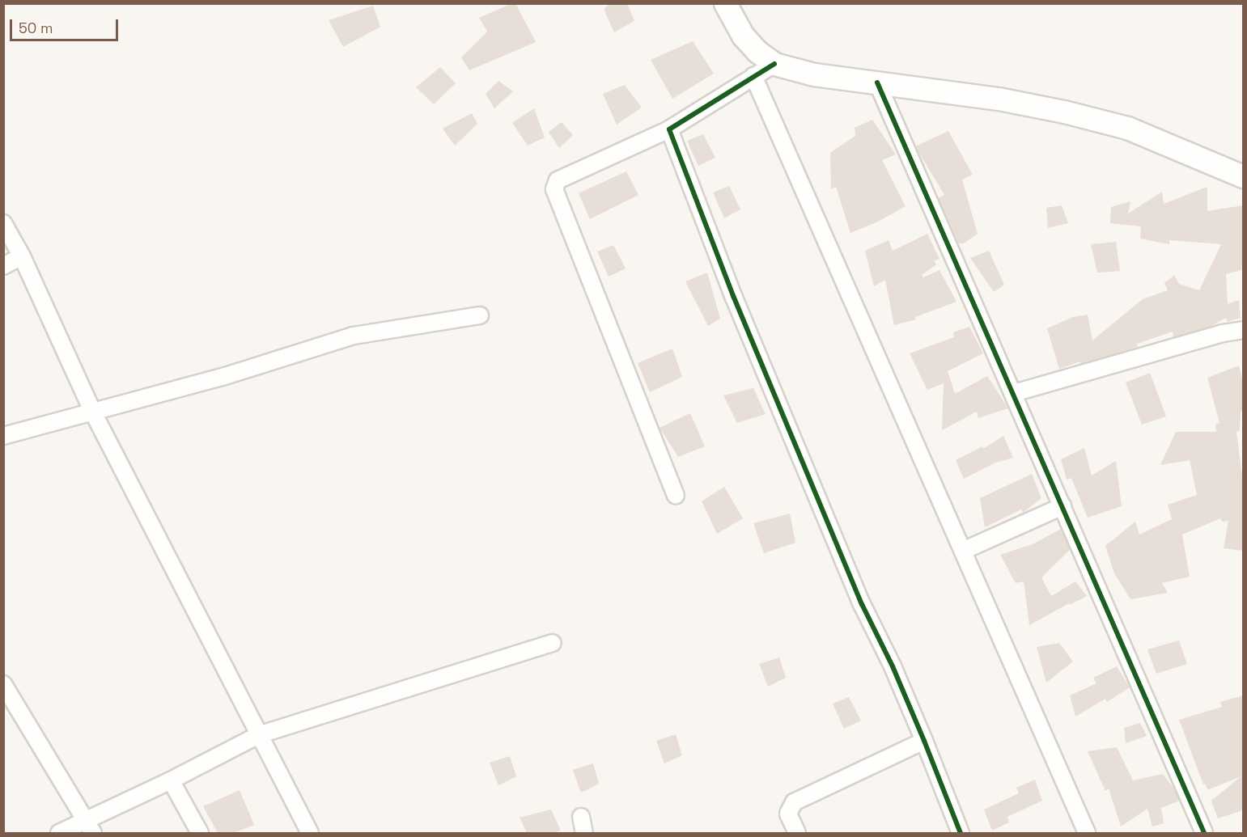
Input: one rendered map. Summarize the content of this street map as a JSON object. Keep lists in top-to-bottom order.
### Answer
{
  "scale_bar": "50 m"
}
